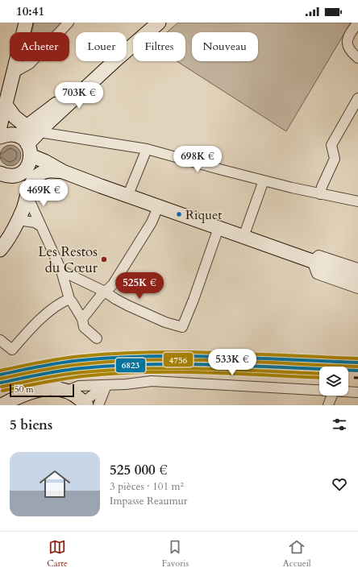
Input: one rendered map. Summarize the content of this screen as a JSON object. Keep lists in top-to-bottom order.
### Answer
{
  "places": ["Riquet", "Les Restos du Cœur"],
  "lines": ["transit line 4756", "transit line 6823"],
  "scale_bar": "50 m",
  "page": {
    "status": "10:41",
    "chip": [
      "Acheter",
      "Louer",
      "Filtres",
      "Nouveau"
    ],
    "price": [
      "703K €",
      "698K €",
      "469K €",
      "525K €",
      "533K €"
    ],
    "scale": "50 m",
    "heading": "5 biens",
    "list": [
      {
        "name": "525 000 €",
        "note": "3 pièces · 101 m² · Impasse Reaumur"
      }
    ],
    "tabs": ["Carte", "Favoris", "Accueil"]
  }
}
